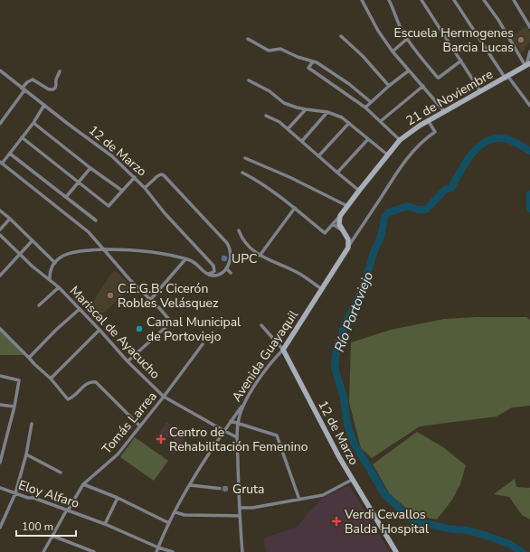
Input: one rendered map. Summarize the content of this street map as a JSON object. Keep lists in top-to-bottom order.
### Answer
{
  "streets": {
    "street": [
      "21 de Noviembre",
      "12 de Marzo",
      "Mariscal de Ayacucho",
      "Avenida Guayaquil",
      "Tomás Larrea",
      "Eloy Alfaro"
    ]
  },
  "crossings": [
    ["12 de Marzo", "Avenida Guayaquil"],
    ["Mariscal de Ayacucho", "Avenida Guayaquil"],
    ["Mariscal de Ayacucho", "Tomás Larrea"],
    ["Tomás Larrea", "Eloy Alfaro"]
  ],
  "water": ["Río Portoviejo"],
  "places": {
    "other": [
      "Escuela Hermogenes Barcia Lucas",
      "UPC",
      "C.E.G.B. Cicerón Robles Velásquez",
      "Camal Municipal de Portoviejo",
      "Gruta"
    ],
    "health": ["Centro de Rehabilitación Femenino", "Verdi Cevallos Balda Hospital"]
  },
  "scale_bar": "100 m"
}
